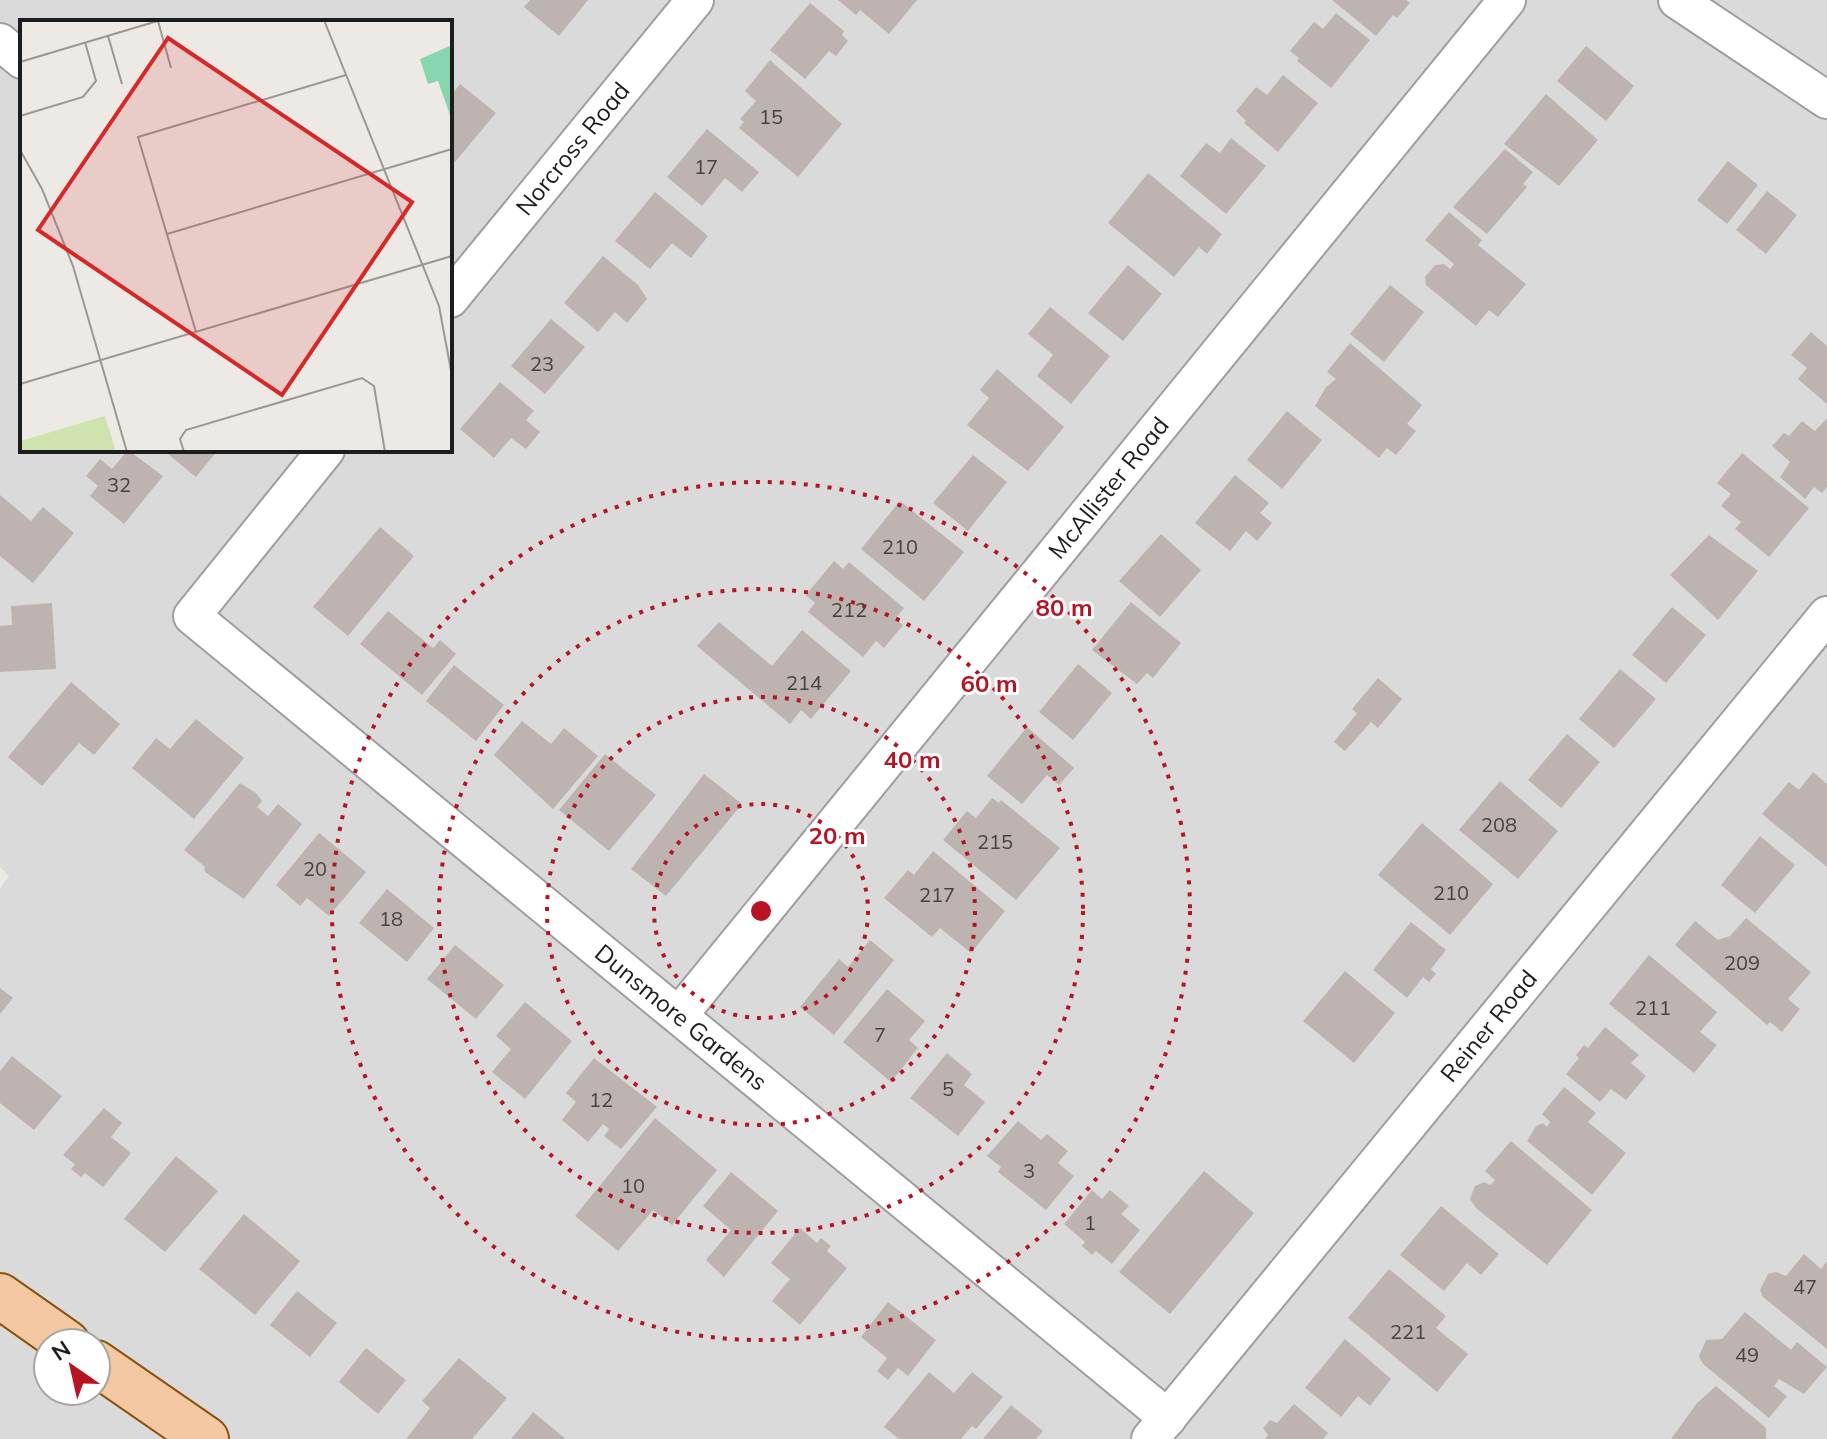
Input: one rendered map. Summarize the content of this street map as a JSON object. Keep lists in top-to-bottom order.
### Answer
{
  "streets": {
    "street": [
      "Norcross Road",
      "McAllister Road",
      "Dunsmore Gardens",
      "Reiner Road"
    ]
  },
  "crossings": [
    ["McAllister Road", "Dunsmore Gardens"],
    ["Dunsmore Gardens", "Reiner Road"]
  ],
  "house_numbers": [
    "15",
    "17",
    "23",
    "32",
    "210",
    "212",
    "214",
    "208",
    "215",
    "20",
    "210",
    "217",
    "18",
    "209",
    "211",
    "7",
    "5",
    "12",
    "3",
    "10",
    "1",
    "47",
    "221",
    "49"
  ],
  "north": "top left",
  "rings": [
    "80 m",
    "60 m",
    "40 m",
    "20 m"
  ]
}
